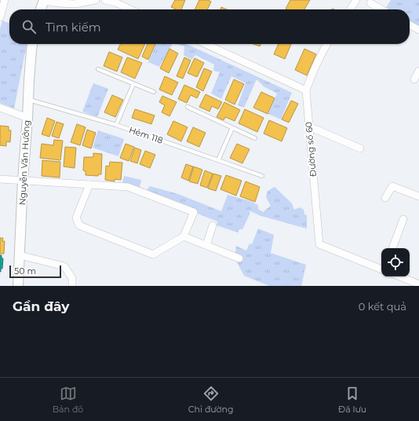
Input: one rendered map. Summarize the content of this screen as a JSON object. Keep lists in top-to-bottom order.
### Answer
{
  "streets": {
    "main road": ["Nguyễn Văn Hưởng"],
    "street": ["Đường số 60"],
    "lane": ["Hẻm 118"]
  },
  "crossings": [
    ["Hẻm 118", "Nguyễn Văn Hưởng"]
  ],
  "scale_bar": "50 m",
  "page": {
    "search": "Tìm kiếm",
    "scale": "50 m",
    "heading": ["Gần đây", "0 kết quả"],
    "nav": ["Bản đồ", "Chỉ đường", "Đã lưu"]
  }
}
